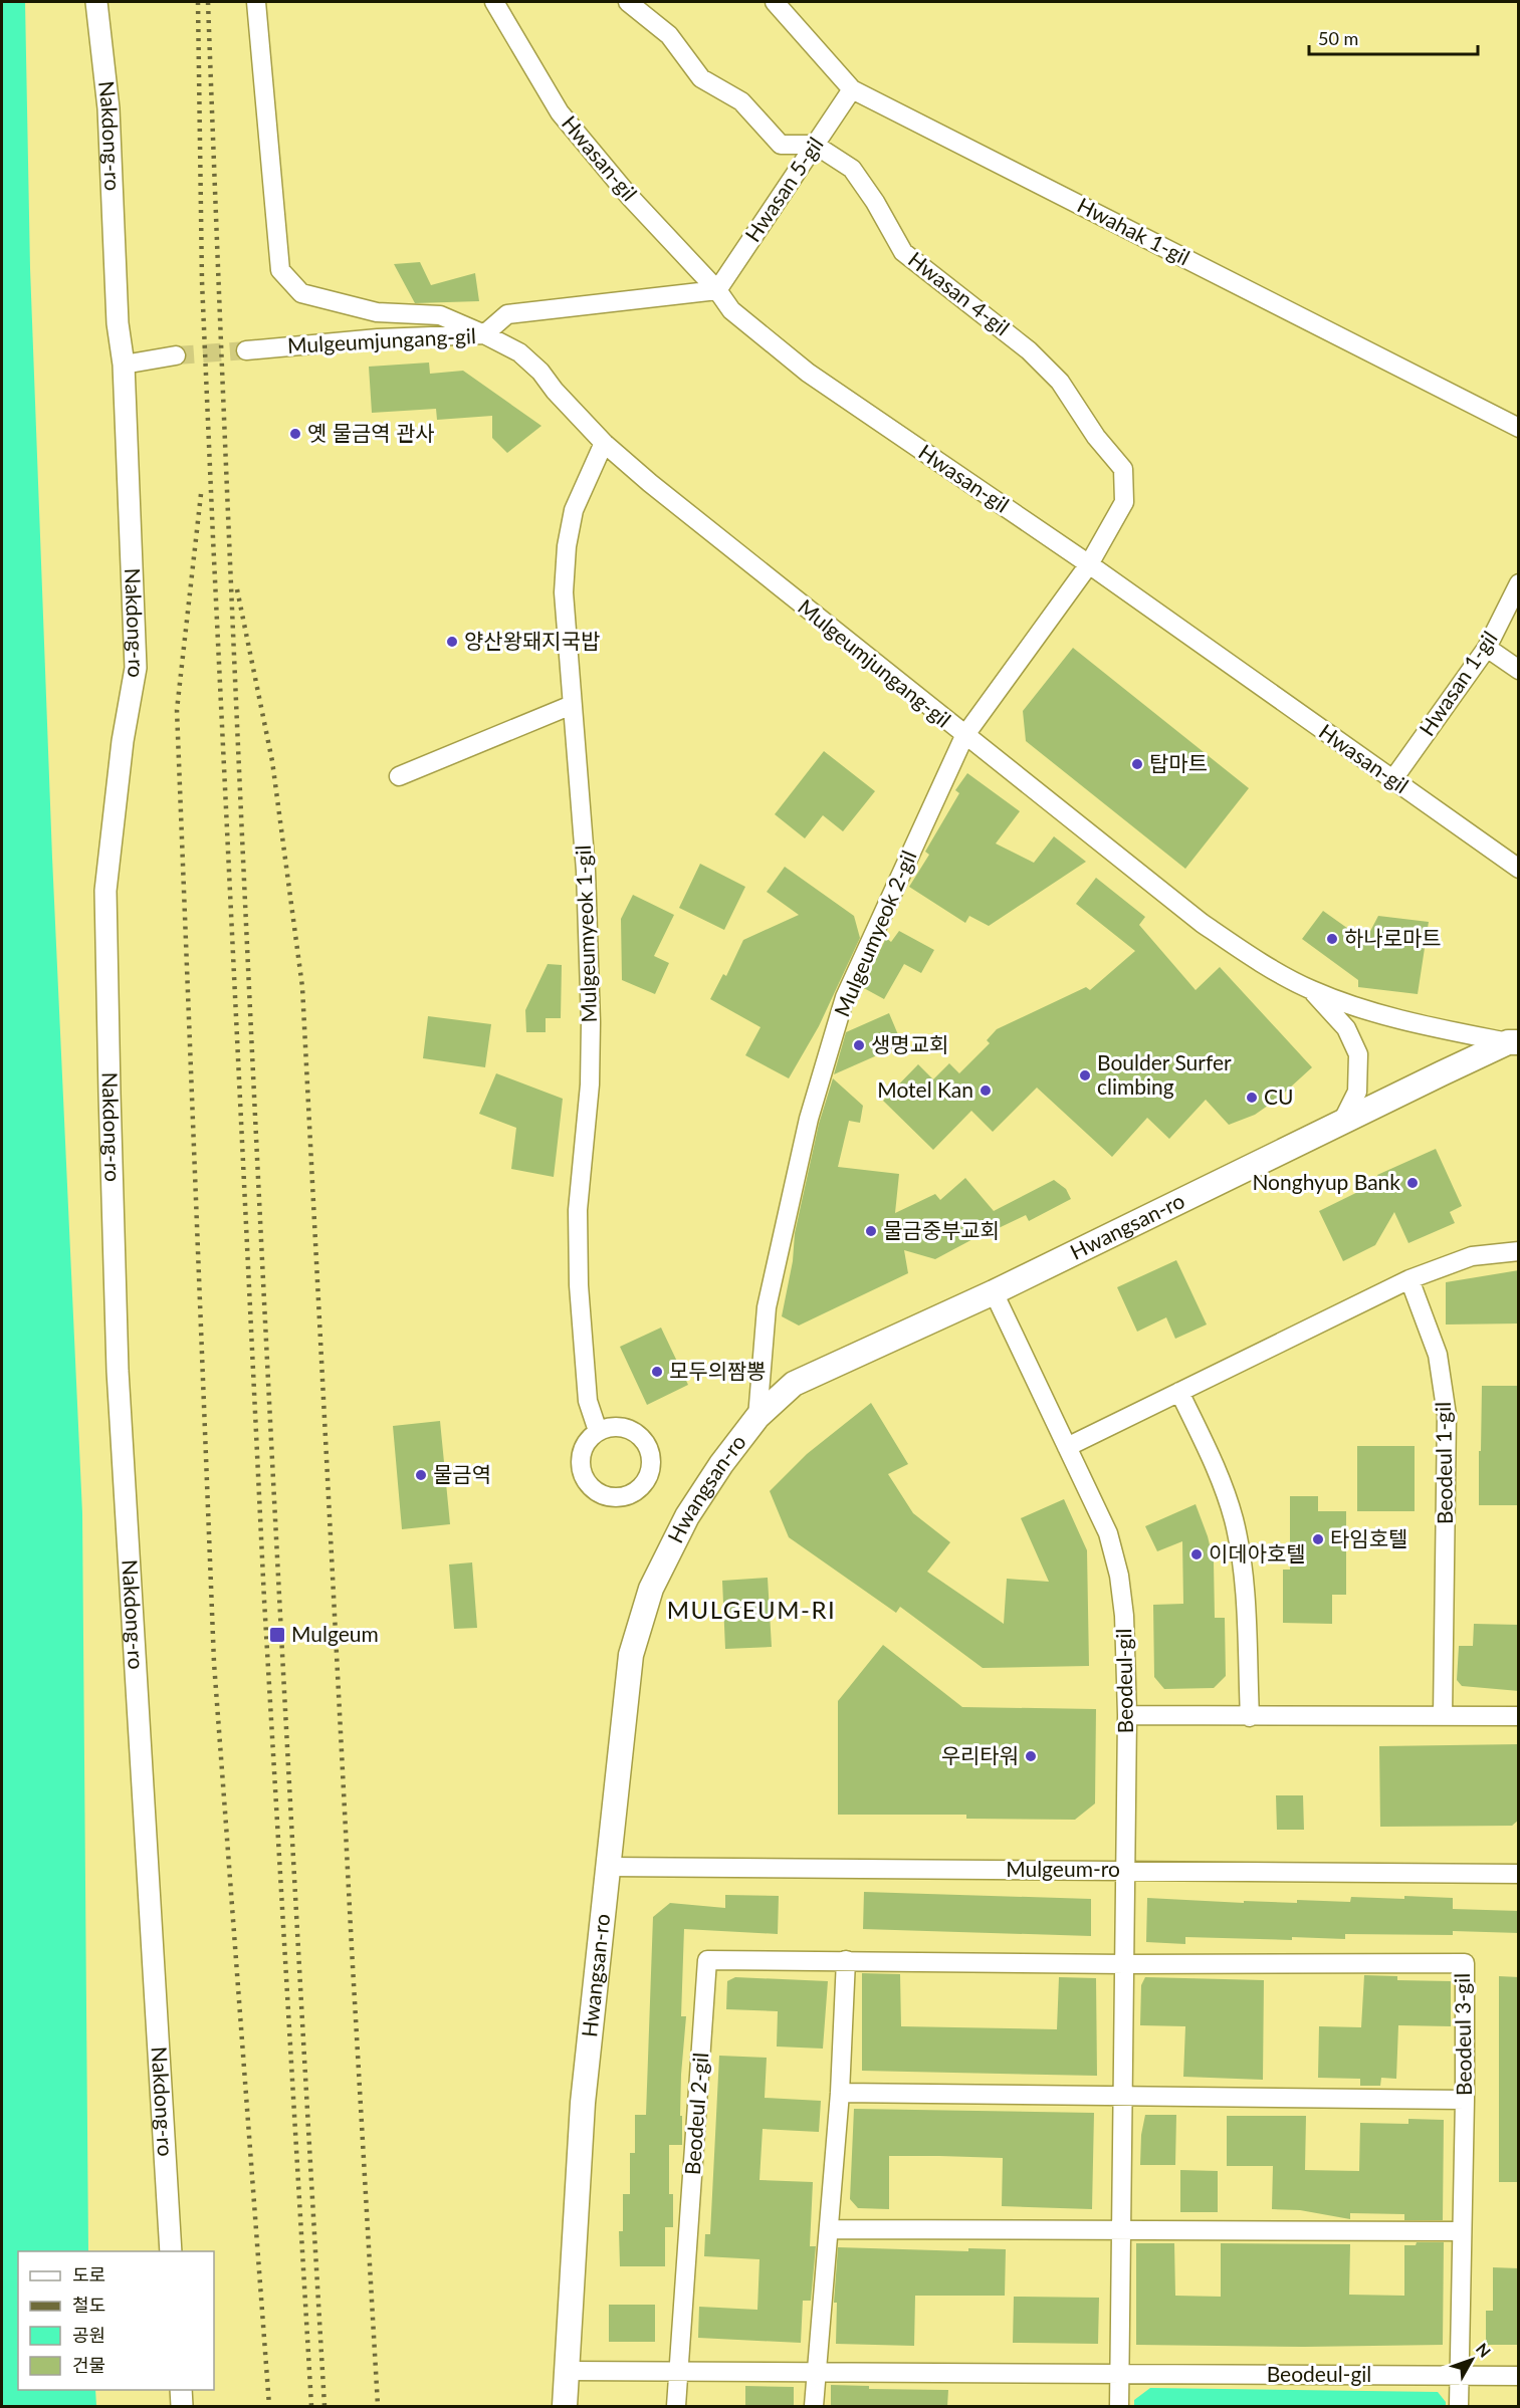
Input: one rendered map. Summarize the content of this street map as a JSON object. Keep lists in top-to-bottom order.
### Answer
{
  "streets": {
    "main road": ["Hwangsan-ro"],
    "street": [
      "Nakdong-ro",
      "Hwasan-gil",
      "Hwasan 5-gil",
      "Hwahak 1-gil",
      "Hwasan 4-gil",
      "Mulgeumjungang-gil",
      "Hwasan 1-gil",
      "Mulgeumyeok 1-gil",
      "Mulgeumyeok 2-gil",
      "Beodeul 1-gil",
      "Beodeul-gil",
      "Mulgeum-ro",
      "Beodeul 3-gil",
      "Beodeul 2-gil"
    ]
  },
  "crossings": [
    ["Hwasan-gil", "Hwasan 5-gil"],
    ["Hwasan-gil", "Hwasan 1-gil"],
    ["Hwasan-gil", "Mulgeumyeok 2-gil"],
    ["Hwasan 5-gil", "Hwahak 1-gil"],
    ["Hwasan 5-gil", "Hwasan 4-gil"],
    ["Hwasan 4-gil", "Mulgeumyeok 2-gil"],
    ["Mulgeumjungang-gil", "Mulgeumyeok 1-gil"],
    ["Mulgeumjungang-gil", "Mulgeumyeok 2-gil"],
    ["Mulgeumjungang-gil", "Hwangsan-ro"],
    ["Mulgeumyeok 2-gil", "Hwangsan-ro"],
    ["Hwangsan-ro", "Beodeul-gil"],
    ["Hwangsan-ro", "Mulgeum-ro"],
    ["Beodeul-gil", "Mulgeum-ro"],
    ["Beodeul-gil", "Beodeul 3-gil"],
    ["Beodeul-gil", "Beodeul 2-gil"],
    ["Beodeul 3-gil", "Beodeul 2-gil"]
  ],
  "districts": ["MULGEUM-RI"],
  "places": {
    "other": [
      "옛 물금역 관사",
      "양산왕돼지국밥",
      "탑마트",
      "하나로마트",
      "생명교회",
      "Boulder Surfer climbing",
      "Motel Kan",
      "CU",
      "Nonghyup Bank",
      "물금중부교회",
      "모두의짬뽕",
      "물금역",
      "타임호텔",
      "이데아호텔",
      "우리타워"
    ],
    "transit": ["Mulgeum"]
  },
  "legend": [
    "도로",
    "철도",
    "공원",
    "건물"
  ],
  "scale_bar": "50 m",
  "north": "top right"
}
